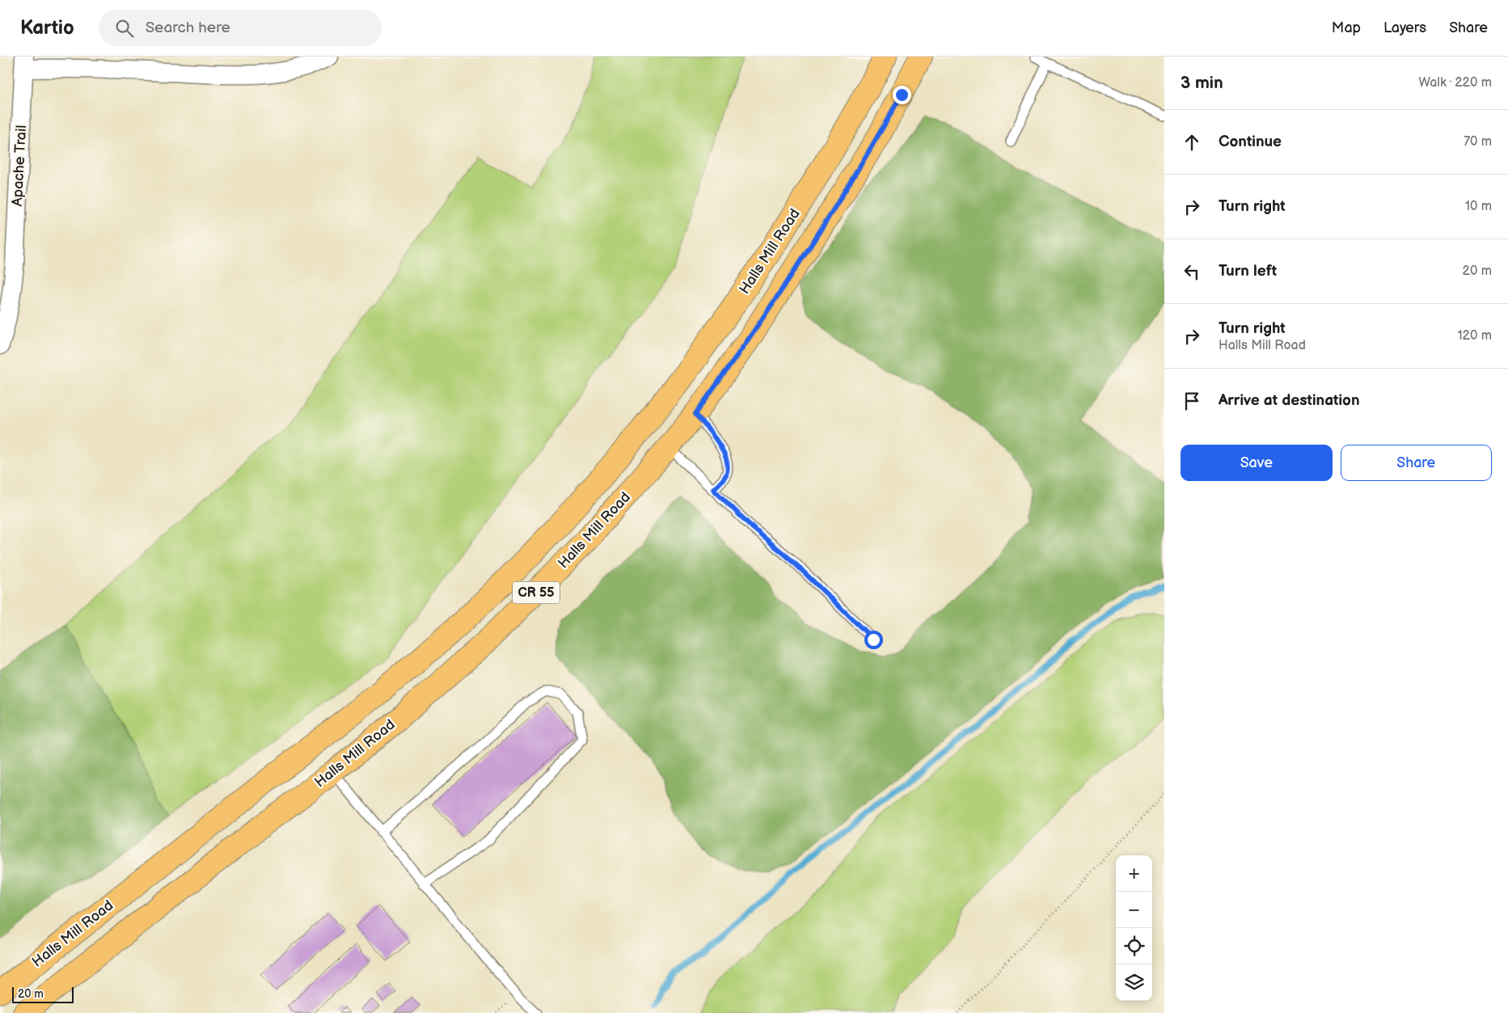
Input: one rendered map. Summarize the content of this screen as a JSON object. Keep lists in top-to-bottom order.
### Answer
{
  "streets": {
    "main road": ["Halls Mill Road", "CR 55"],
    "street": ["Apache Trail"]
  },
  "scale_bar": "20 m",
  "page": {
    "header": "Kartio",
    "search": "Search here",
    "nav": ["Map", "Layers", "Share"],
    "heading": ["3 min", "Walk · 220 m"],
    "list": [
      ["Continue", "70 m"],
      ["Turn right", "10 m"],
      ["Turn left", "20 m"],
      ["Turn right", "Halls Mill Road", "120 m"],
      "Arrive at destination"
    ],
    "buttons": ["Save", "Share"],
    "map_buttons": ["+", "−"],
    "scale": "20 m"
  }
}
